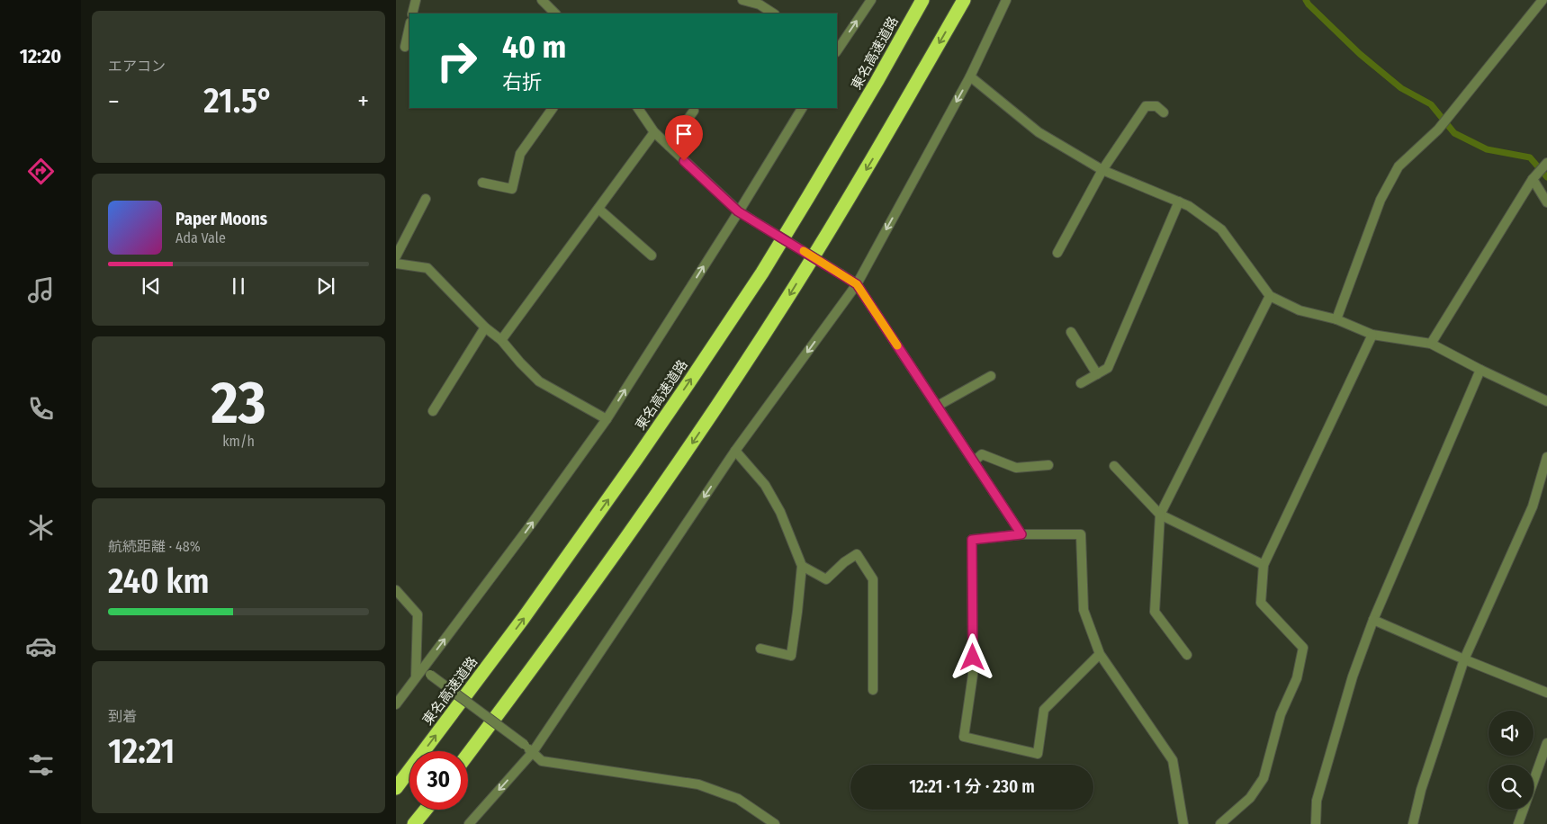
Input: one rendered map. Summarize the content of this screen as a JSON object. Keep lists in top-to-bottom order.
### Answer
{
  "streets": {
    "highway": ["東名高速道路"]
  },
  "page": {
    "tabs": "12:20",
    "tile": [
      "エアコン",
      ["23", "km/h"],
      ["航続距離 · 48%", "240 km"],
      ["到着", "12:21"]
    ],
    "turn": ["40 m", "右折"],
    "heat": ["−", "21.5°", "+"],
    "song": ["Paper Moons", "Ada Vale"],
    "limit": "30",
    "trip": "12:21 · 1 分 · 230 m"
  }
}
